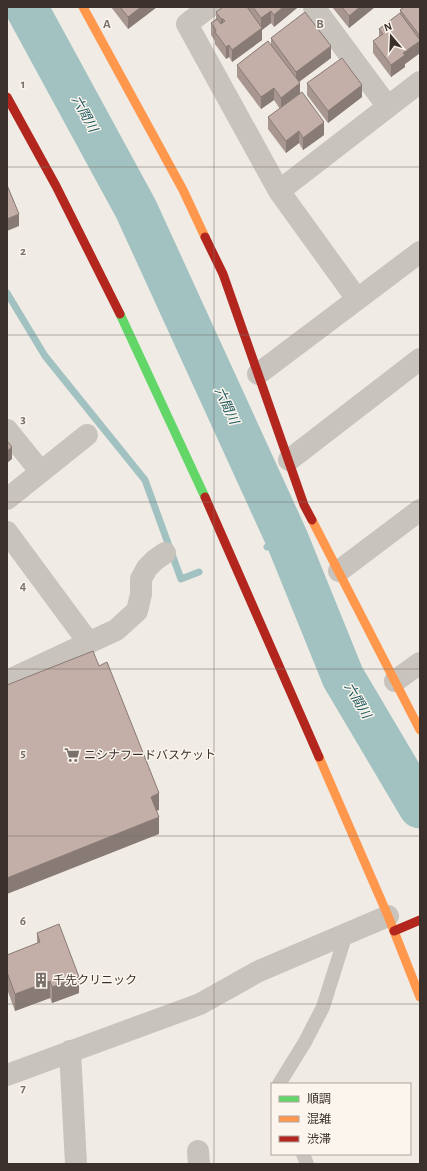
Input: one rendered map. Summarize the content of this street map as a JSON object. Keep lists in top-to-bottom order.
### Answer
{
  "water": ["六間川"],
  "places": {
    "supermarket": ["ニシナフードバスケット"],
    "building": ["千先クリニック"]
  },
  "legend": ["順調", "混雑", "渋滞"],
  "north": "top",
  "grid": {
    "columns": ["A", "B"],
    "rows": [
      "1",
      "2",
      "3",
      "4",
      "5",
      "6",
      "7"
    ]
  }
}
